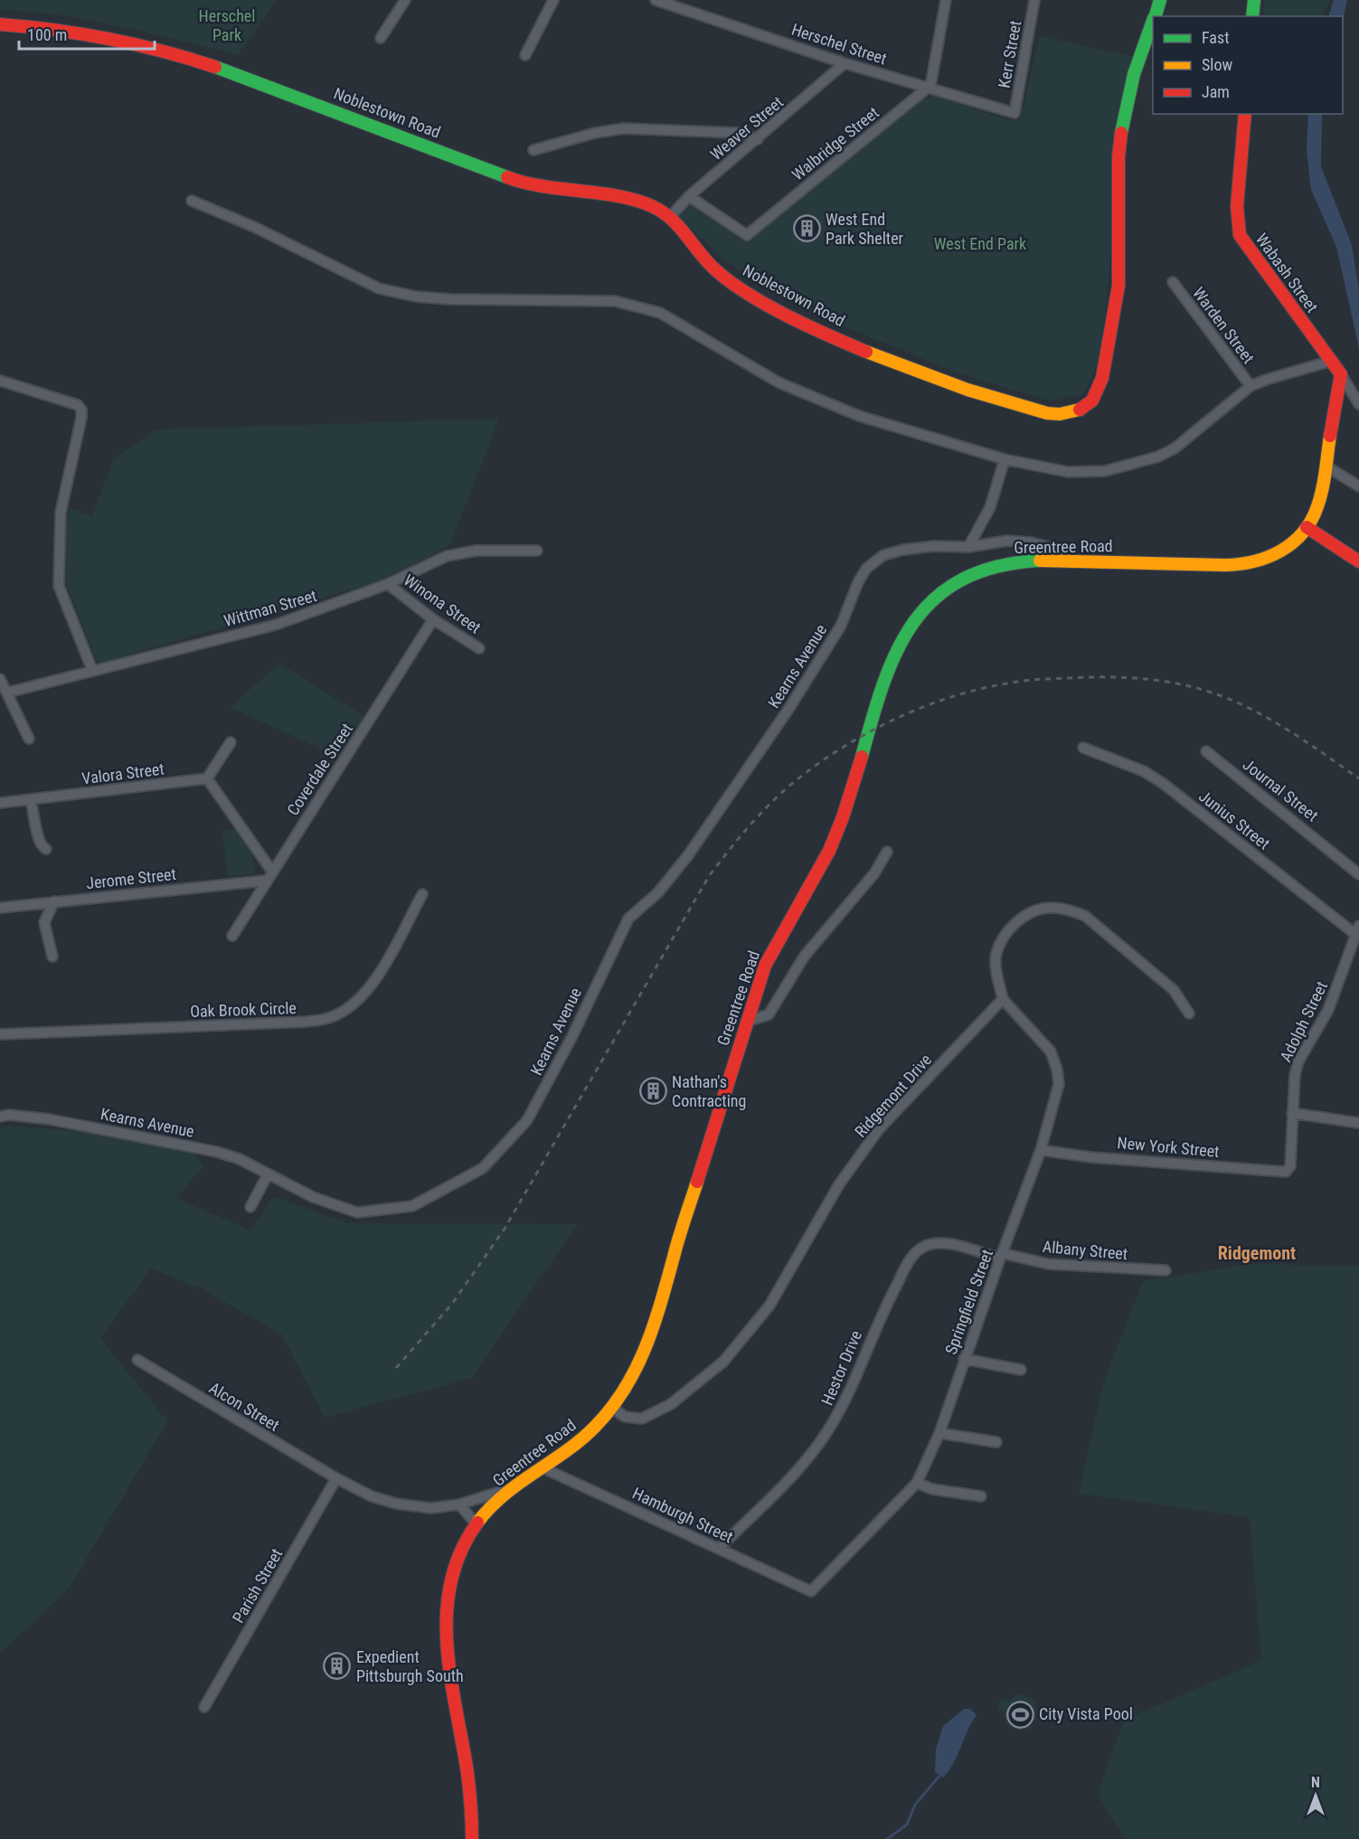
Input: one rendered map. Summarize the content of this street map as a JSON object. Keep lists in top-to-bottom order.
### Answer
{
  "streets": {
    "main road": ["Noblestown Road", "Wabash Street", "Greentree Road"],
    "street": [
      "Herschel Street",
      "Kerr Street",
      "Weaver Street",
      "Walbridge Street",
      "Warden Street",
      "Winona Street",
      "Wittman Street",
      "Kearns Avenue",
      "Coverdale Street",
      "Valora Street",
      "Journal Street",
      "Junius Street",
      "Jerome Street",
      "Oak Brook Circle",
      "Adolph Street",
      "Ridgemont Drive",
      "New York Street",
      "Albany Street",
      "Springfield Street",
      "Hestor Drive",
      "Alcon Street",
      "Hamburgh Street",
      "Parish Street"
    ]
  },
  "crossings": [
    ["Herschel Street", "Kerr Street"],
    ["Herschel Street", "Weaver Street"],
    ["Herschel Street", "Walbridge Street"],
    ["Noblestown Road", "Weaver Street"],
    ["Weaver Street", "Walbridge Street"],
    ["Wabash Street", "Greentree Road"],
    ["Greentree Road", "Kearns Avenue"],
    ["Greentree Road", "Ridgemont Drive"],
    ["Greentree Road", "Alcon Street"],
    ["Greentree Road", "Hamburgh Street"],
    ["Winona Street", "Wittman Street"],
    ["Winona Street", "Coverdale Street"],
    ["Coverdale Street", "Jerome Street"],
    ["Junius Street", "Adolph Street"],
    ["Adolph Street", "New York Street"],
    ["Ridgemont Drive", "Springfield Street"],
    ["New York Street", "Springfield Street"],
    ["Albany Street", "Springfield Street"],
    ["Albany Street", "Hestor Drive"],
    ["Springfield Street", "Hestor Drive"],
    ["Springfield Street", "Hamburgh Street"],
    ["Hestor Drive", "Hamburgh Street"],
    ["Alcon Street", "Parish Street"]
  ],
  "districts": ["Ridgemont"],
  "parks": ["Herschel Park", "West End Park"],
  "places": {
    "building": ["West End Park Shelter", "Nathan's Contracting", "Expedient Pittsburgh South"],
    "sports": ["City Vista Pool"]
  },
  "legend": ["Fast", "Slow", "Jam"],
  "scale_bar": "100 m",
  "north": "top"
}
